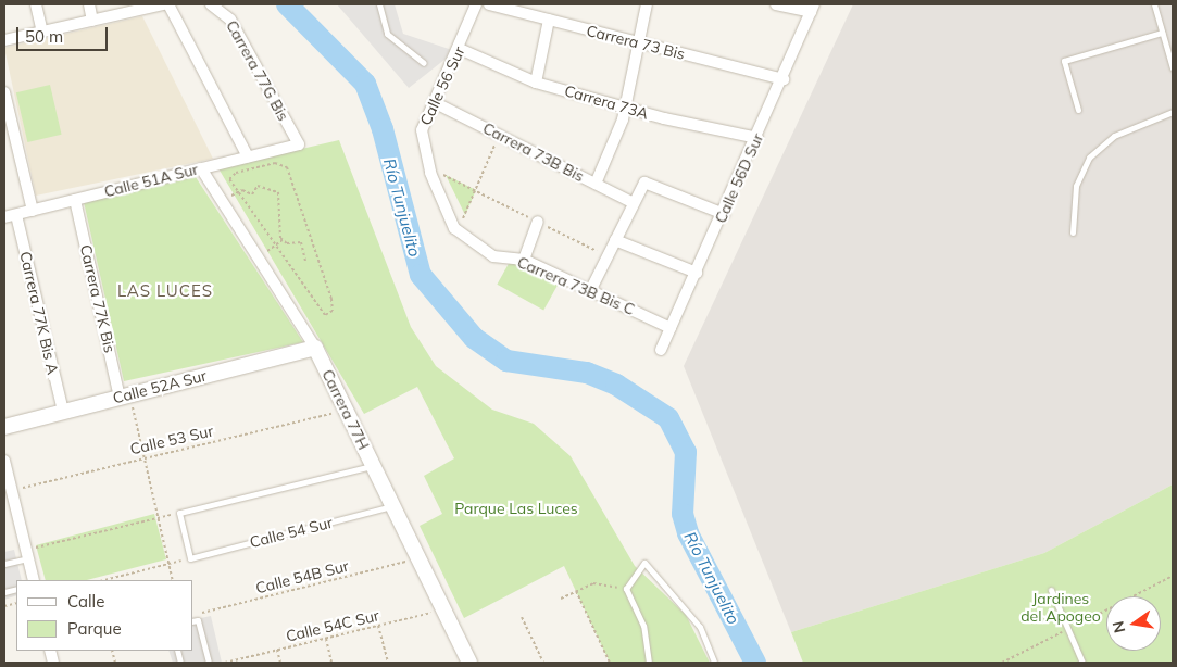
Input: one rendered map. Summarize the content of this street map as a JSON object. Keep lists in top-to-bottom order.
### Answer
{
  "streets": {
    "street": [
      "Carrera 73 Bis",
      "Carrera 77G Bis",
      "Calle 56 Sur",
      "Carrera 73A",
      "Carrera 73B Bis",
      "Calle 56D Sur",
      "Calle 51A Sur",
      "Carrera 73B Bis C",
      "Carrera 77K Bis",
      "Carrera 77K Bis A",
      "Calle 52A Sur",
      "Carrera 77H"
    ],
    "lane": ["Calle 54 Sur"],
    "path": ["Calle 53 Sur", "Calle 54B Sur", "Calle 54C Sur"]
  },
  "crossings": [
    ["Carrera 73 Bis", "Calle 56D Sur"],
    ["Carrera 77G Bis", "Calle 51A Sur"],
    ["Calle 56 Sur", "Carrera 73A"],
    ["Calle 56 Sur", "Carrera 73B Bis"],
    ["Calle 56 Sur", "Carrera 73B Bis C"],
    ["Carrera 73A", "Calle 56D Sur"],
    ["Calle 56D Sur", "Carrera 73B Bis C"],
    ["Calle 51A Sur", "Carrera 77K Bis"],
    ["Calle 51A Sur", "Carrera 77K Bis A"],
    ["Calle 51A Sur", "Carrera 77H"],
    ["Carrera 77K Bis", "Calle 52A Sur"],
    ["Carrera 77K Bis A", "Calle 52A Sur"],
    ["Calle 52A Sur", "Carrera 77H"],
    ["Carrera 77H", "Calle 53 Sur"],
    ["Carrera 77H", "Calle 54 Sur"],
    ["Carrera 77H", "Calle 54B Sur"],
    ["Carrera 77H", "Calle 54C Sur"]
  ],
  "districts": ["LAS LUCES"],
  "water": ["Río Tunjuelito"],
  "parks": ["Parque Las Luces", "Jardines del Apogeo"],
  "legend": ["Calle", "Parque"],
  "scale_bar": "50 m",
  "north": "left"
}
